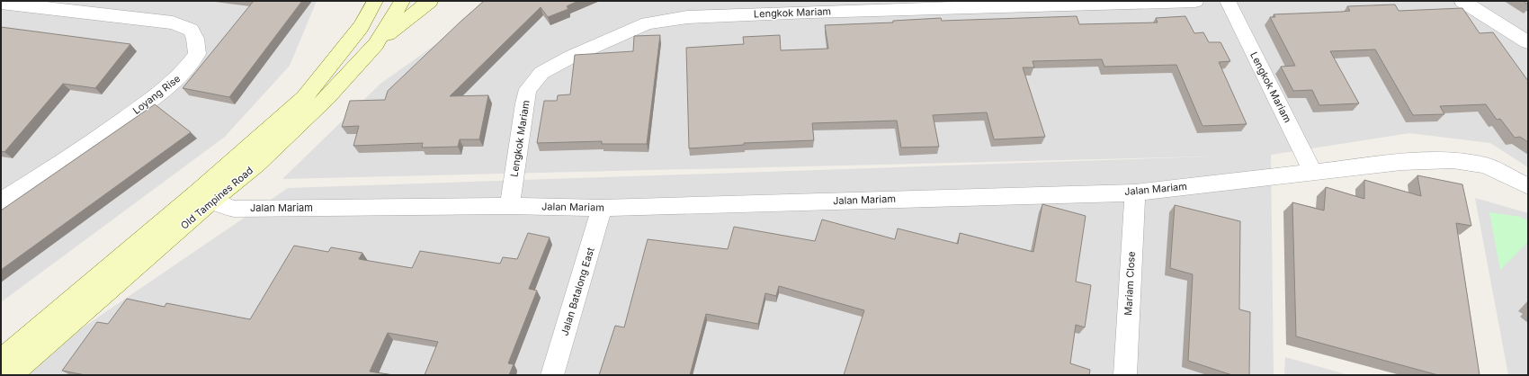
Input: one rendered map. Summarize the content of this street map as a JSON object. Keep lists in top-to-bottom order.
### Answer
{
  "streets": {
    "street": [
      "Lengkok Mariam",
      "Loyang Rise",
      "Jalan Mariam",
      "Old Tampines Road",
      "Mariam Close",
      "Jalan Batalong East"
    ]
  },
  "crossings": [
    ["Lengkok Mariam", "Jalan Mariam"],
    ["Jalan Mariam", "Old Tampines Road"],
    ["Jalan Mariam", "Mariam Close"],
    ["Jalan Mariam", "Jalan Batalong East"]
  ]
}
